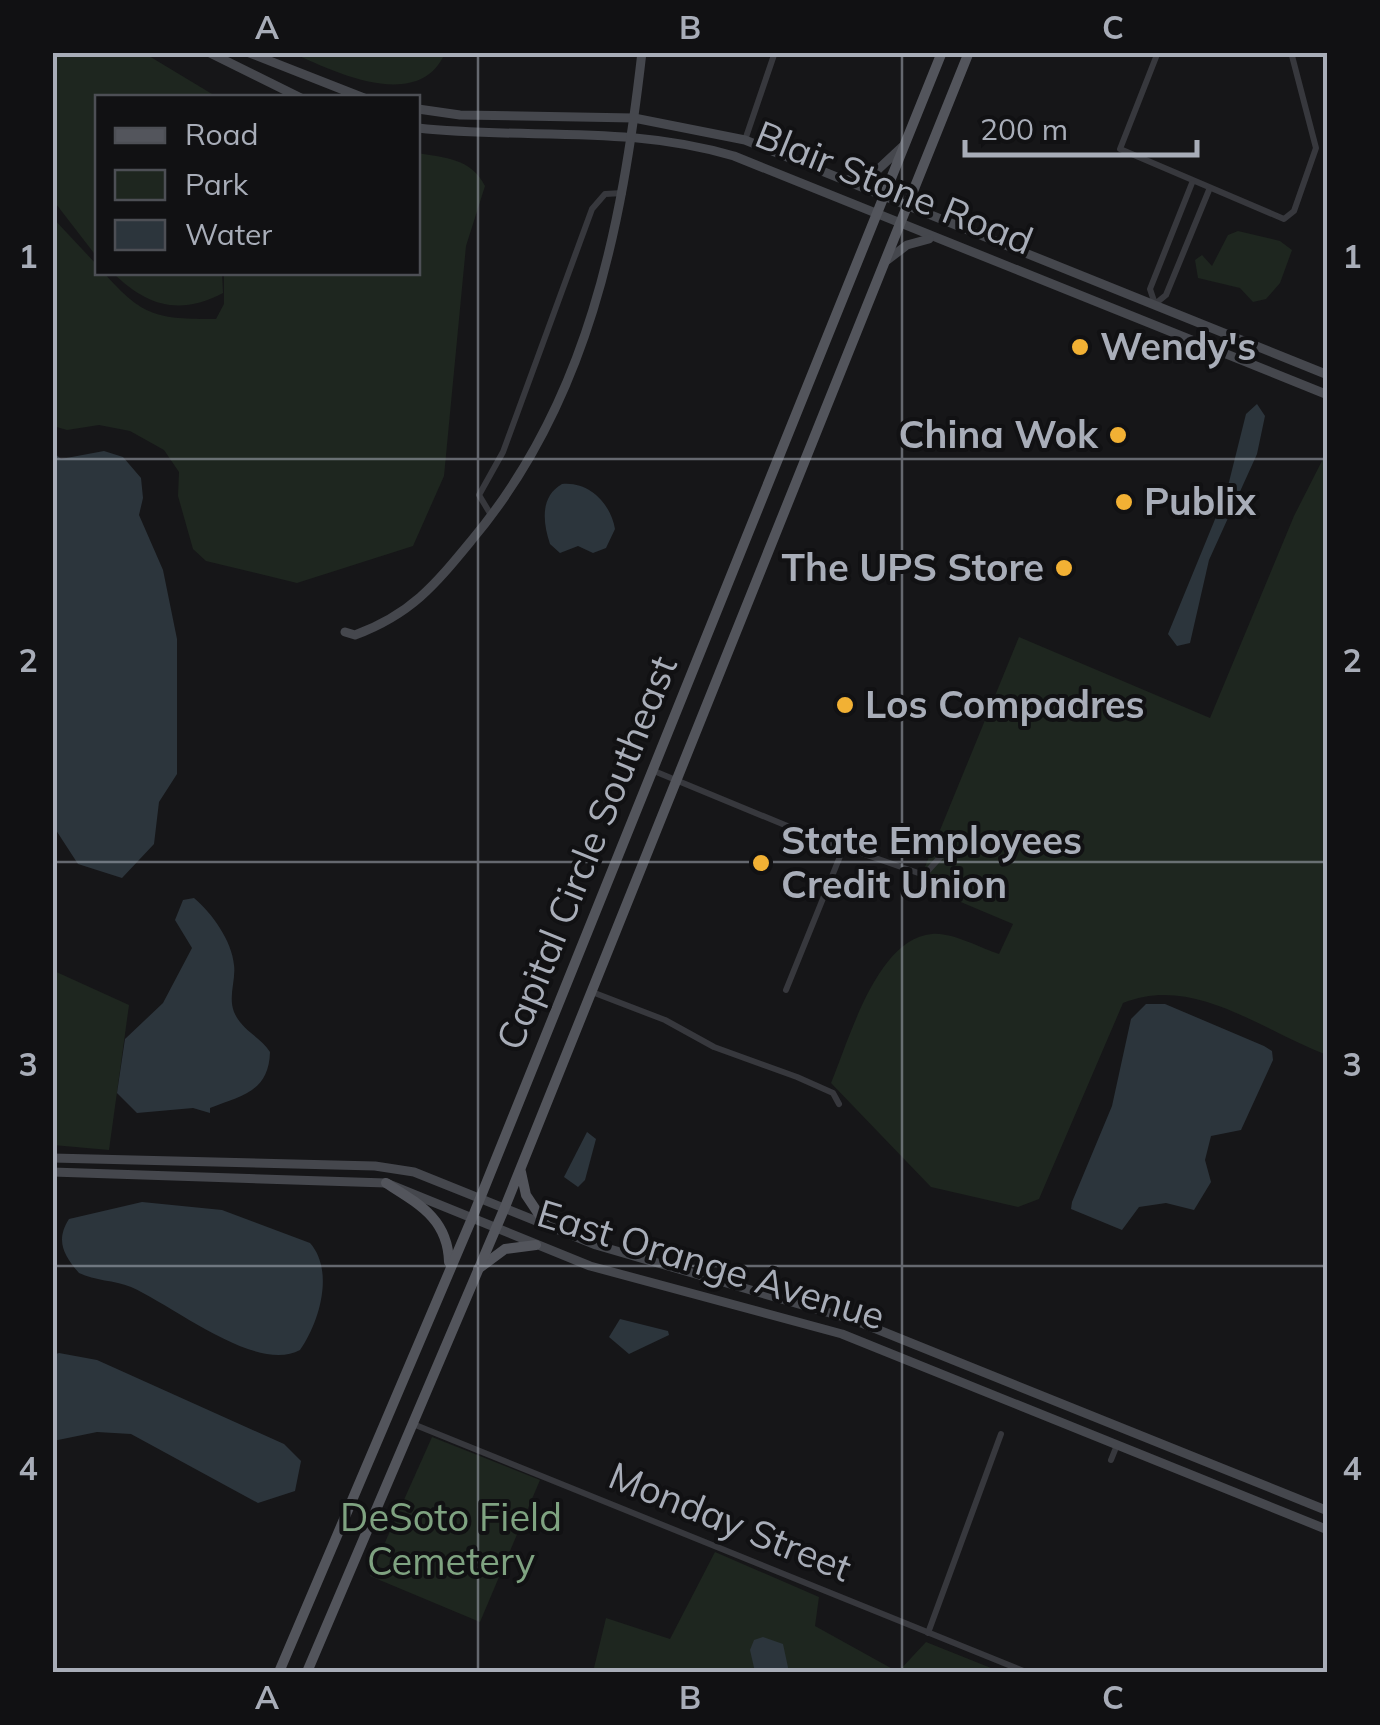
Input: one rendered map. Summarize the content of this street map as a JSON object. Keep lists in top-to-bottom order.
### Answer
{
  "streets": {
    "main road": ["Capital Circle Southeast"],
    "street": ["Blair Stone Road", "East Orange Avenue", "Monday Street"]
  },
  "crossings": [
    ["Blair Stone Road", "Capital Circle Southeast"],
    ["Capital Circle Southeast", "East Orange Avenue"],
    ["Capital Circle Southeast", "Monday Street"]
  ],
  "parks": ["DeSoto Field Cemetery"],
  "places": [
    "Wendy's",
    "China Wok",
    "Publix",
    "The UPS Store",
    "Los Compadres",
    "State Employees Credit Union"
  ],
  "legend": ["Road", "Park", "Water"],
  "scale_bar": "200 m",
  "grid": {
    "columns": ["A", "B", "C"],
    "rows": [
      "1",
      "2",
      "3",
      "4"
    ]
  }
}
